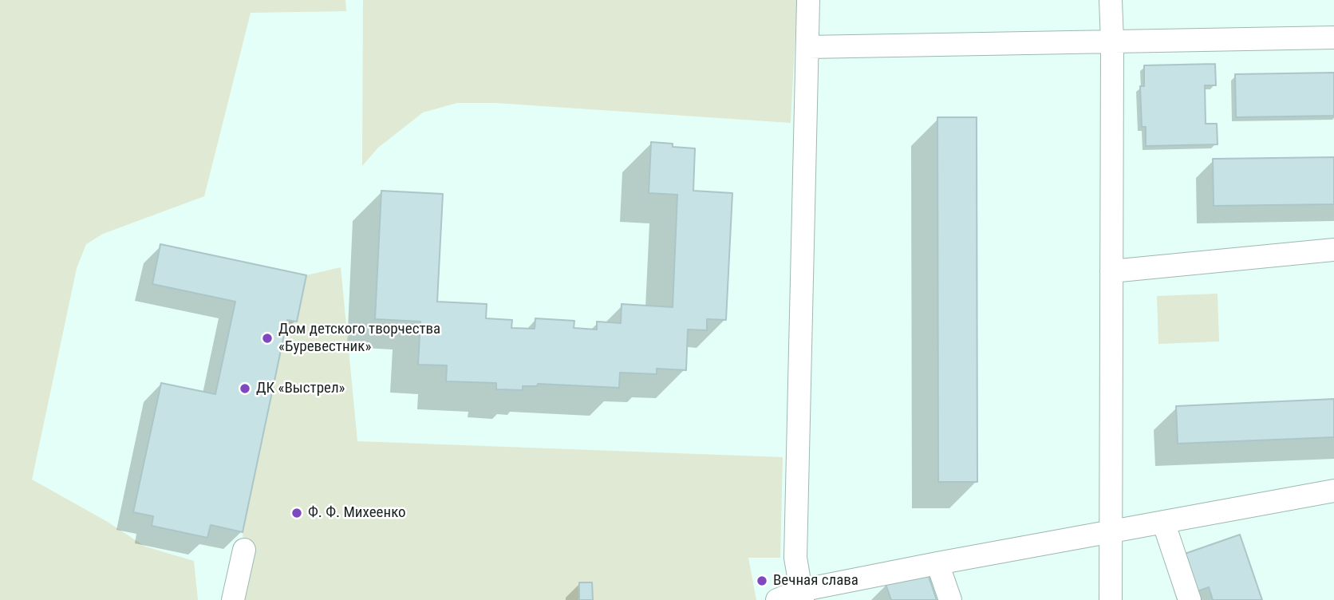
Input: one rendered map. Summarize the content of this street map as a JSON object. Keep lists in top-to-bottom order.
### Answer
{
  "places": [
    "Дом детского творчества «Буревестник»",
    "ДК «Выстрел»",
    "Ф. Ф. Михеенко",
    "Вечная слава"
  ]
}
